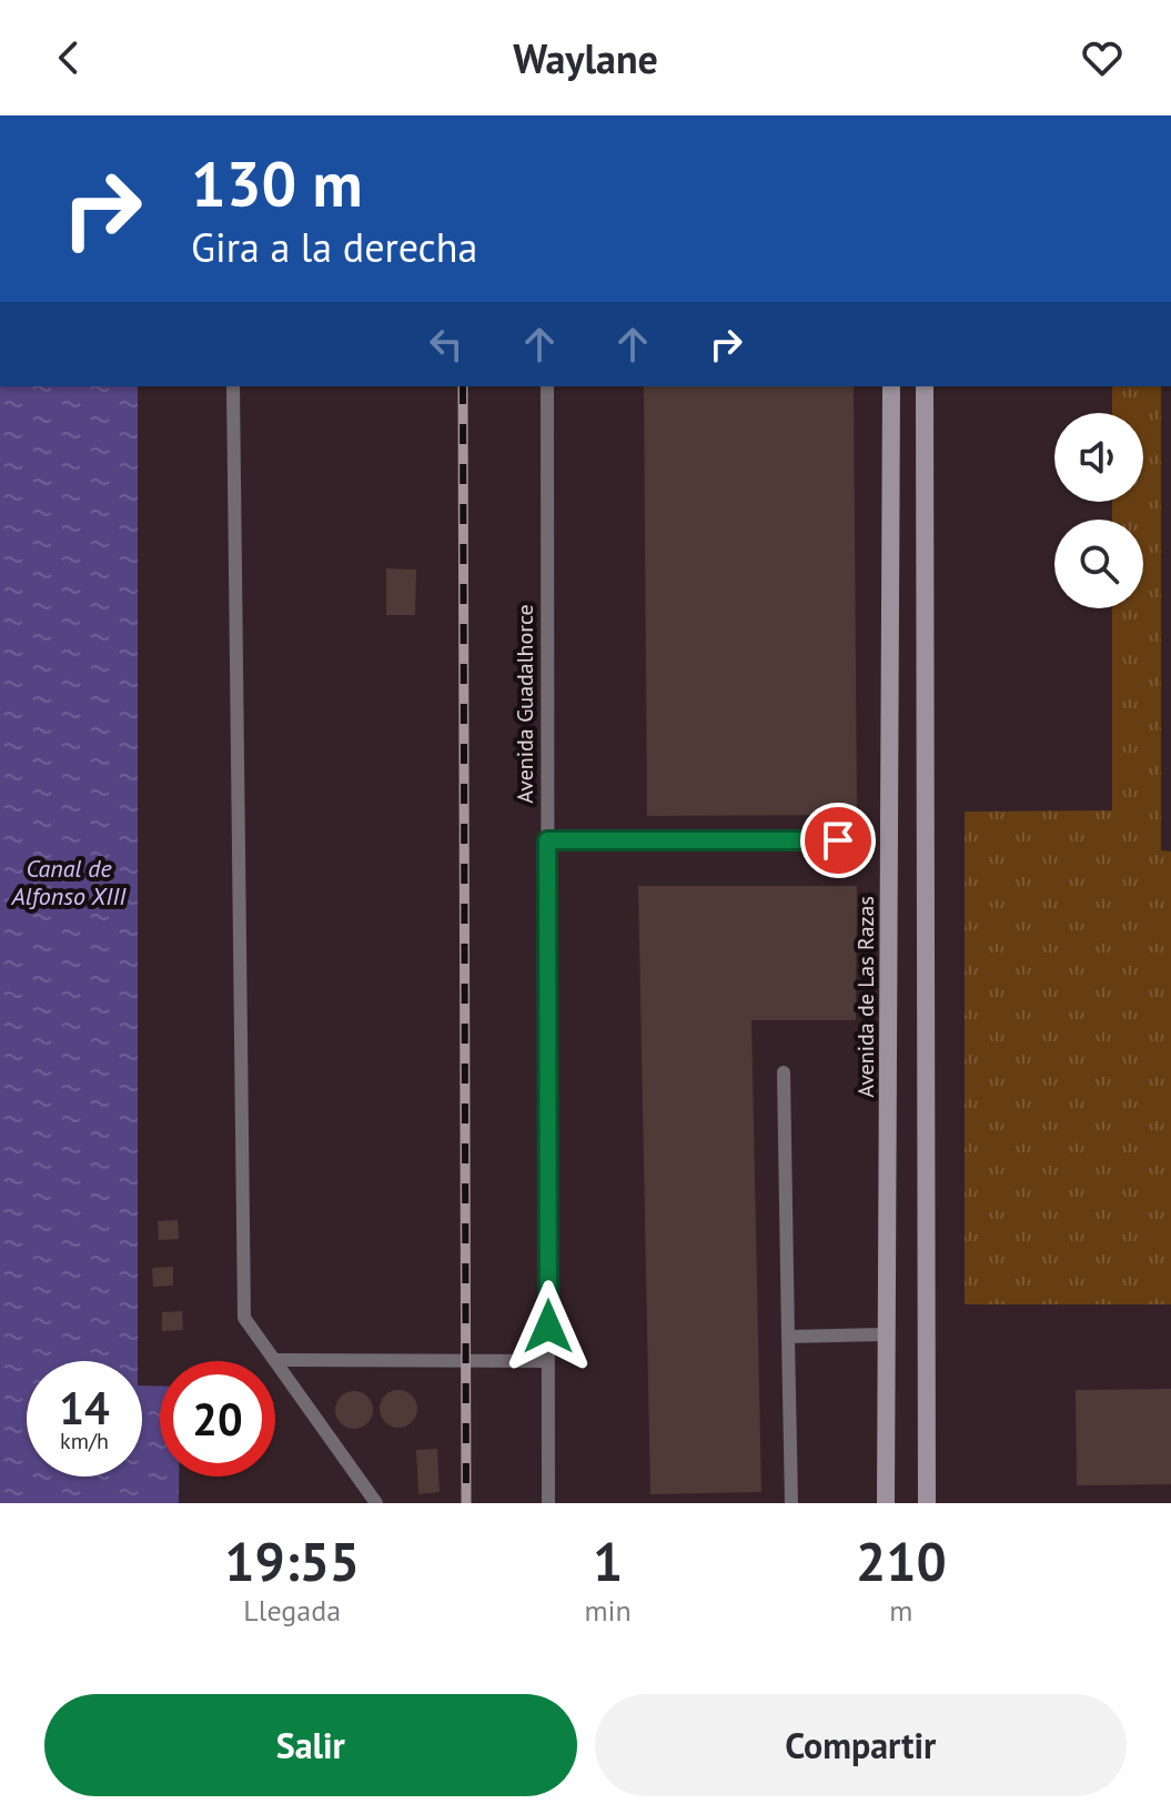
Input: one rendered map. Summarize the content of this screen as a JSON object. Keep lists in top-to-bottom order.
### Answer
{
  "streets": {
    "main road": ["Avenida de Las Razas"],
    "lane": ["Avenida Guadalhorce"]
  },
  "water": ["Canal de Alfonso XIII"],
  "page": {
    "header": "Waylane",
    "turn": ["130 m", "Gira a la derecha"],
    "speed": "14 km/h",
    "limit": "20",
    "eta": [
      "19:55",
      "Llegada",
      "1",
      "min",
      "210",
      "m"
    ],
    "buttons": ["Salir", "Compartir"]
  }
}
